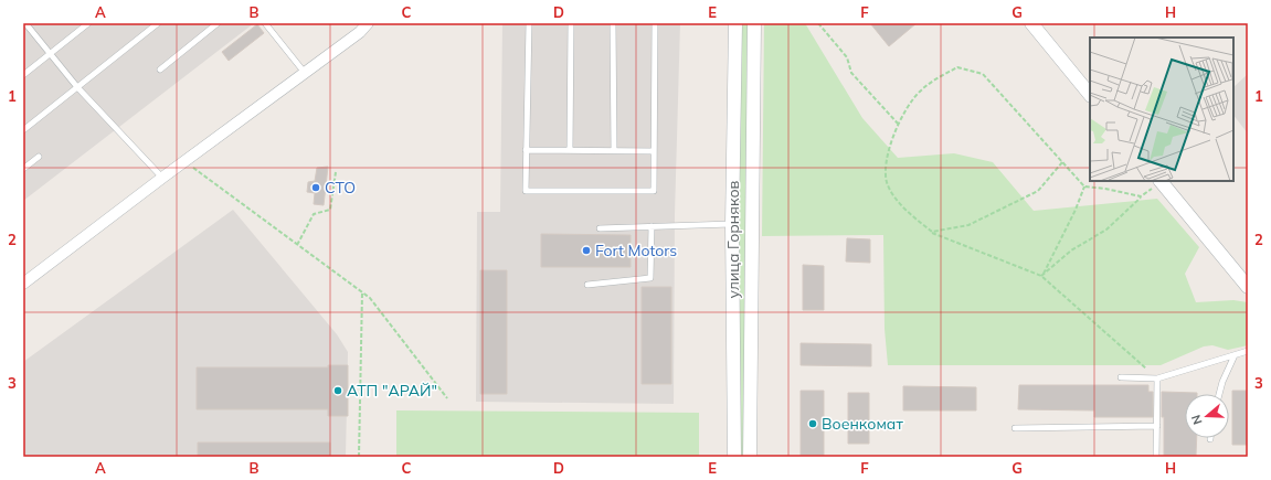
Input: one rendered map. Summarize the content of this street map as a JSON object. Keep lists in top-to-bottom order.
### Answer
{
  "streets": {
    "street": ["улица Горняков"]
  },
  "places": [
    "СТО",
    "Fort Motors",
    "АТП \"АРАЙ\"",
    "Военкомат"
  ],
  "north": "left",
  "grid": {
    "columns": [
      "A",
      "B",
      "C",
      "D",
      "E",
      "F",
      "G",
      "H"
    ],
    "rows": ["1", "2", "3"]
  }
}
